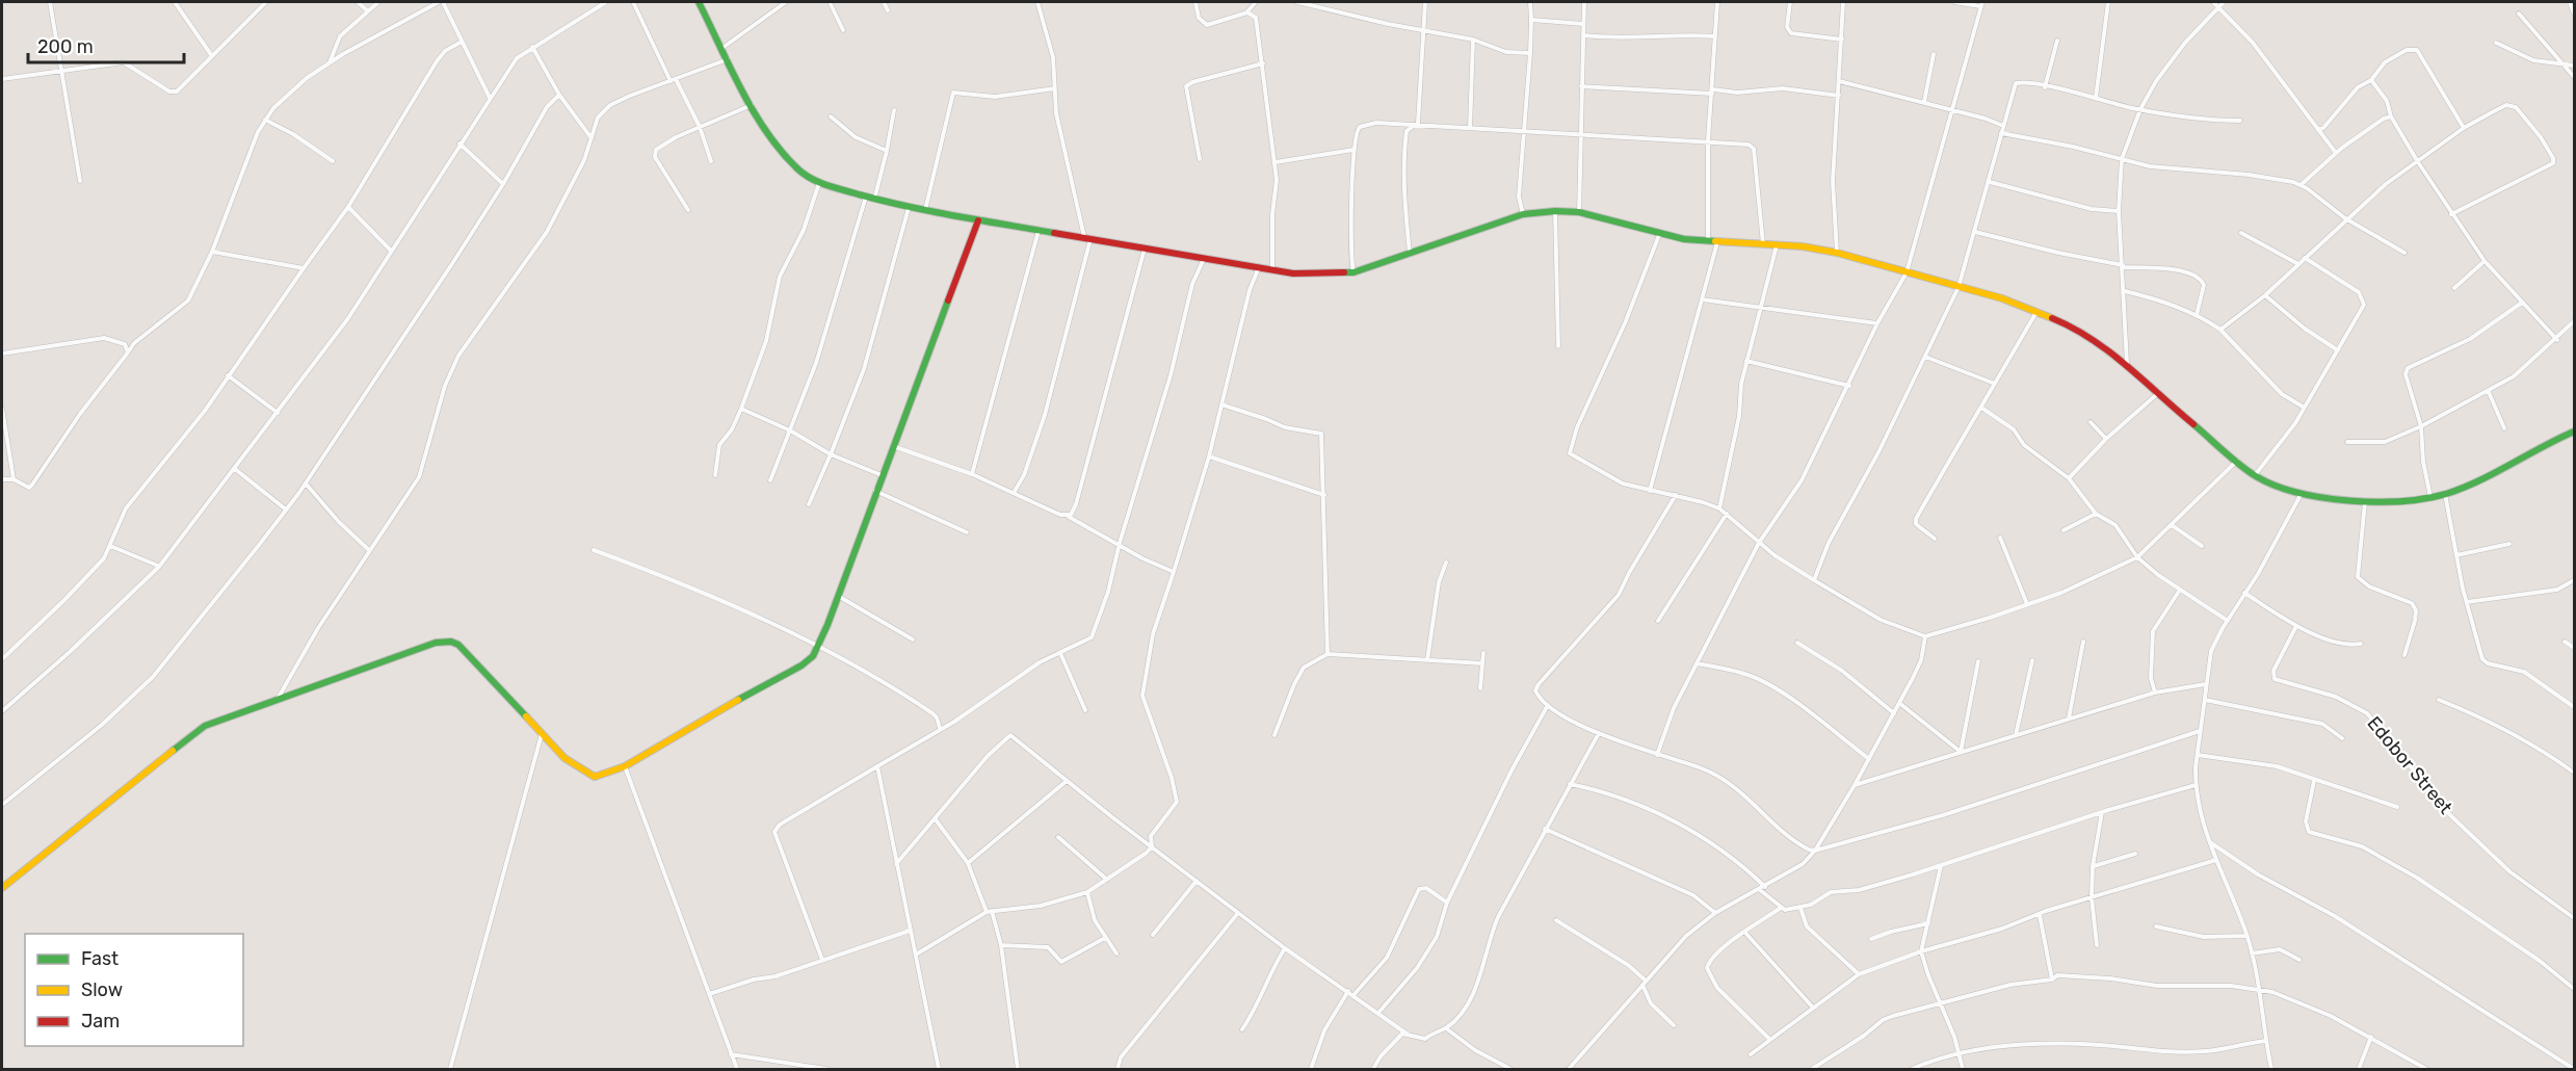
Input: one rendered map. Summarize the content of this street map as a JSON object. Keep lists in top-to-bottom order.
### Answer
{
  "streets": {
    "street": ["Edobor Street"]
  },
  "legend": ["Fast", "Slow", "Jam"],
  "scale_bar": "200 m"
}
